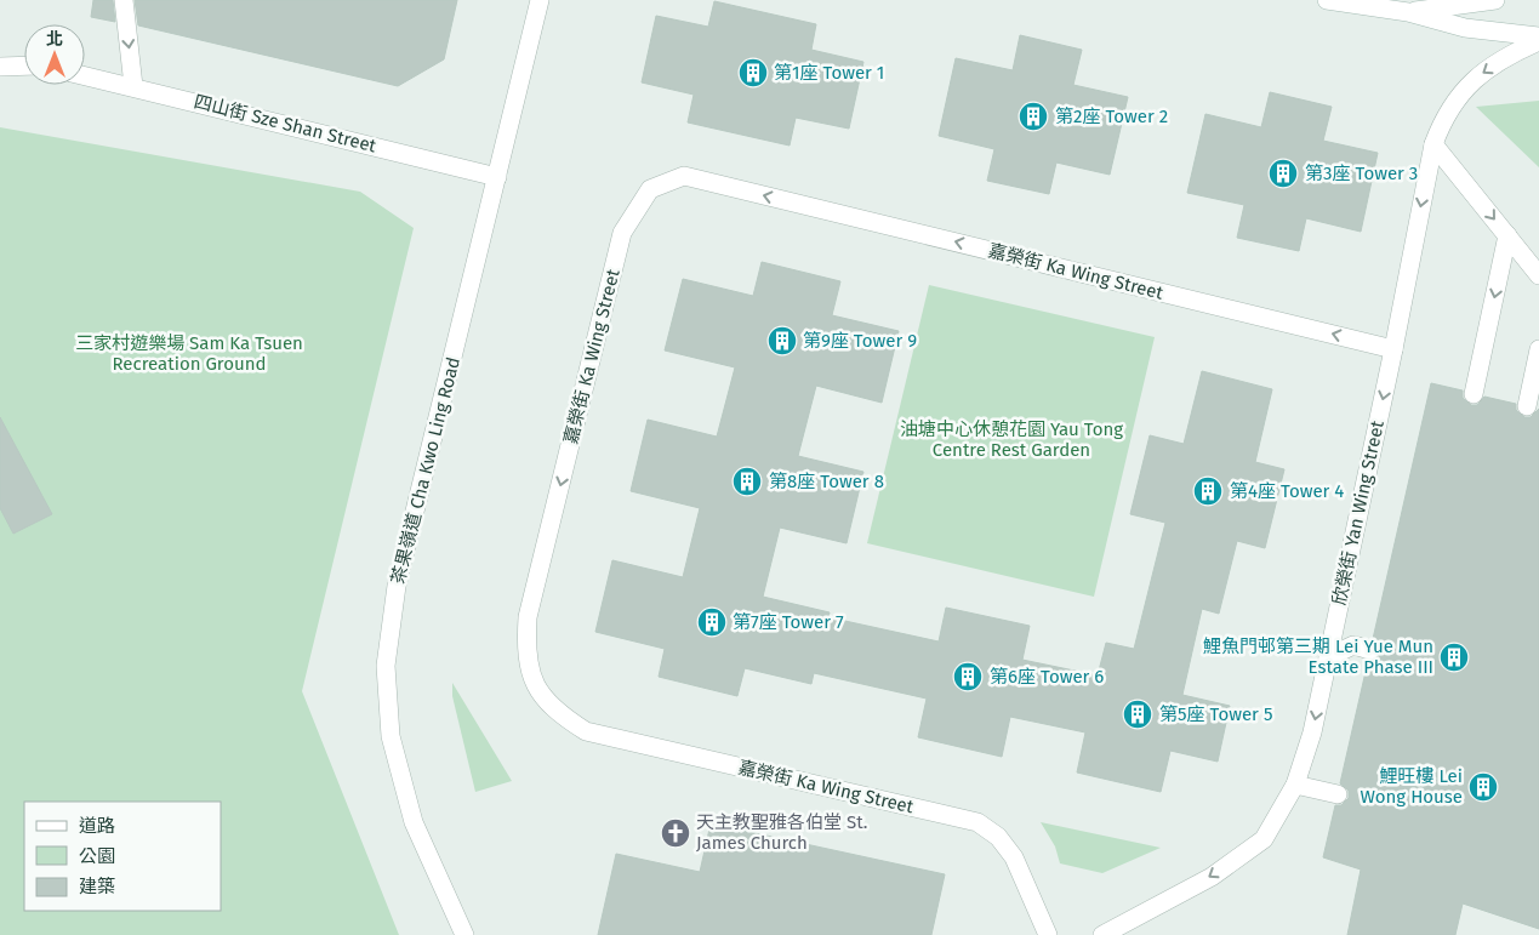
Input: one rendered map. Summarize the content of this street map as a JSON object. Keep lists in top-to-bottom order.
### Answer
{
  "streets": {
    "street": [
      "四山街 Sze Shan Street",
      "嘉榮街 Ka Wing Street",
      "茶果嶺道 Cha Kwo Ling Road",
      "欣榮街 Yan Wing Street"
    ]
  },
  "crossings": [
    ["四山街 Sze Shan Street", "茶果嶺道 Cha Kwo Ling Road"],
    ["嘉榮街 Ka Wing Street", "欣榮街 Yan Wing Street"]
  ],
  "one_way": ["欣榮街 Yan Wing Street"],
  "parks": ["三家村遊樂場 Sam Ka Tsuen Recreation Ground", "油塘中心休憩花園 Yau Tong Centre Rest Garden"],
  "places": {
    "building": [
      "第1座 Tower 1",
      "第2座 Tower 2",
      "第3座 Tower 3",
      "第9座 Tower 9",
      "第8座 Tower 8",
      "第4座 Tower 4",
      "第7座 Tower 7",
      "鯉魚門邨第三期 Lei Yue Mun Estate Phase III",
      "第6座 Tower 6",
      "第5座 Tower 5",
      "鯉旺樓 Lei Wong House"
    ],
    "church": ["天主教聖雅各伯堂 St. James Church"]
  },
  "legend": ["道路", "公園", "建築"],
  "north": "top"
}
